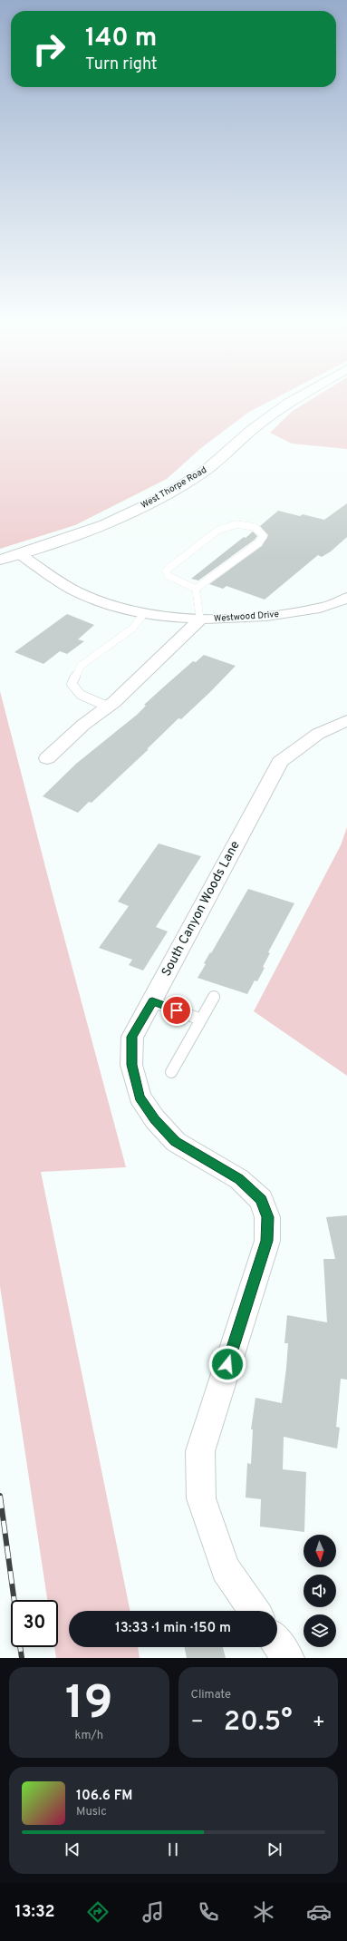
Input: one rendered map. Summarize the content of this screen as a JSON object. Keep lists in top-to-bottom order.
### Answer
{
  "streets": {
    "street": ["West Thorpe Road", "Westwood Drive", "South Canyon Woods Lane"]
  },
  "crossings": [
    ["West Thorpe Road", "Westwood Drive"]
  ],
  "north": "bottom",
  "page": {
    "turn": ["140 m", "Turn right"],
    "limit": "30",
    "trip": "13:33 · 1 min · 150 m",
    "tile": [
      ["19", "km/h"],
      "Climate"
    ],
    "heat": ["−", "20.5°", "+"],
    "song": ["106.6 FM", "Music"],
    "tabs": "13:32"
  }
}
